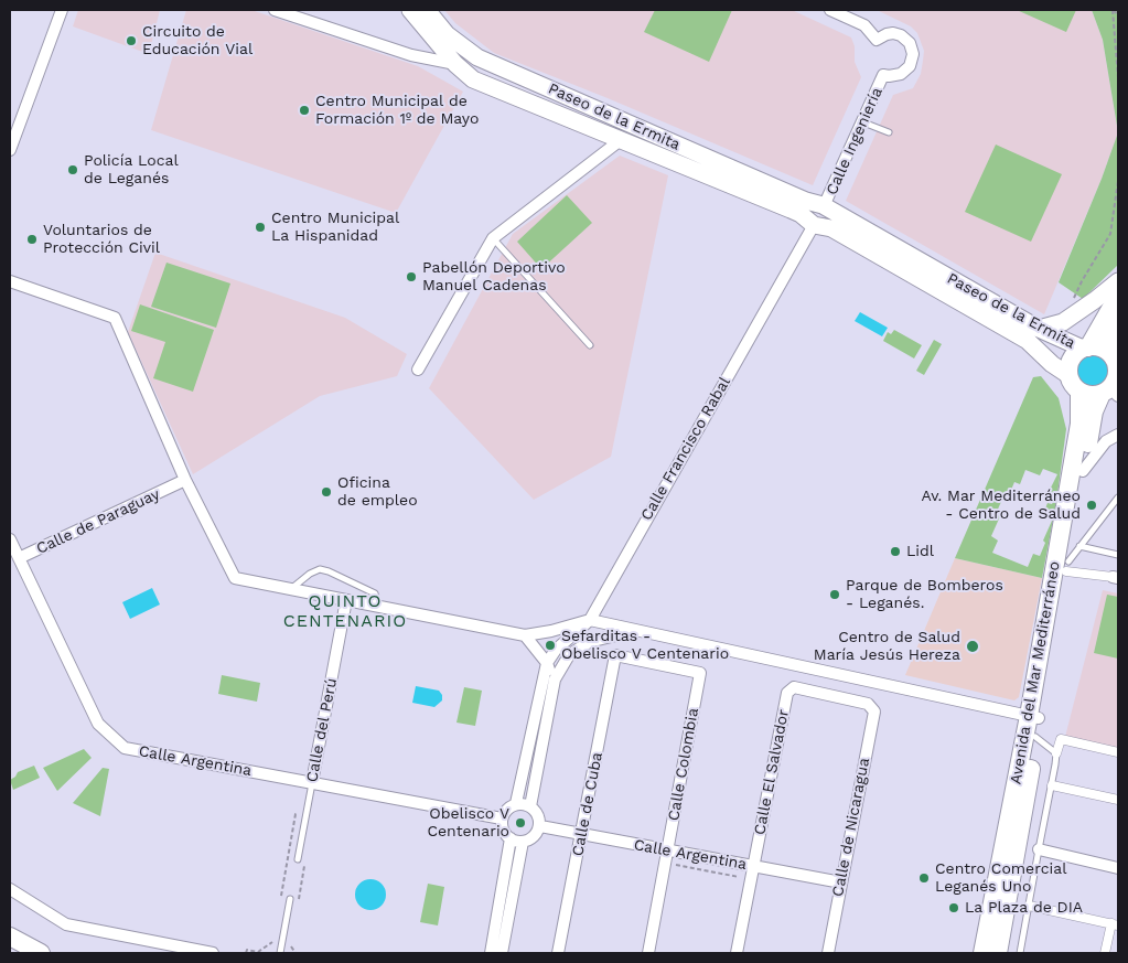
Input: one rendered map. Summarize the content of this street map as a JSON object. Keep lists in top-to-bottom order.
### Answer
{
  "streets": {
    "main road": ["Paseo de la Ermita", "Avenida del Mar Mediterráneo"],
    "street": [
      "Calle Ingeniería",
      "Calle Francisco Rabal",
      "Calle de Paraguay",
      "Calle del Perú",
      "Calle Argentina",
      "Calle Colombia",
      "Calle El Salvador",
      "Calle de Cuba",
      "Calle de Nicaragua"
    ]
  },
  "crossings": [
    ["Paseo de la Ermita", "Calle Ingeniería"],
    ["Paseo de la Ermita", "Calle Francisco Rabal"],
    ["Paseo de la Ermita", "Avenida del Mar Mediterráneo"],
    ["Calle de Paraguay", "Calle Argentina"],
    ["Calle del Perú", "Calle Argentina"],
    ["Calle Argentina", "Calle Colombia"],
    ["Calle Argentina", "Calle El Salvador"],
    ["Calle Argentina", "Calle de Cuba"],
    ["Calle Argentina", "Calle de Nicaragua"],
    ["Calle Colombia", "Calle de Cuba"],
    ["Calle El Salvador", "Calle de Nicaragua"]
  ],
  "districts": ["QUINTO CENTENARIO"],
  "places": [
    "Circuito de Educación Vial",
    "Centro Municipal de Formación 1º de Mayo",
    "Policía Local de Leganés",
    "Centro Municipal La Hispanidad",
    "Voluntarios de Protección Civil",
    "Pabellón Deportivo Manuel Cadenas",
    "Oficina de empleo",
    "Av. Mar Mediterráneo - Centro de Salud",
    "Lidl",
    "Parque de Bomberos - Leganés.",
    "Sefarditas - Obelisco V Centenario",
    "Centro de Salud María Jesús Hereza",
    "Obelisco V Centenario",
    "Centro Comercial Leganés Uno",
    "La Plaza de DIA"
  ]
}
